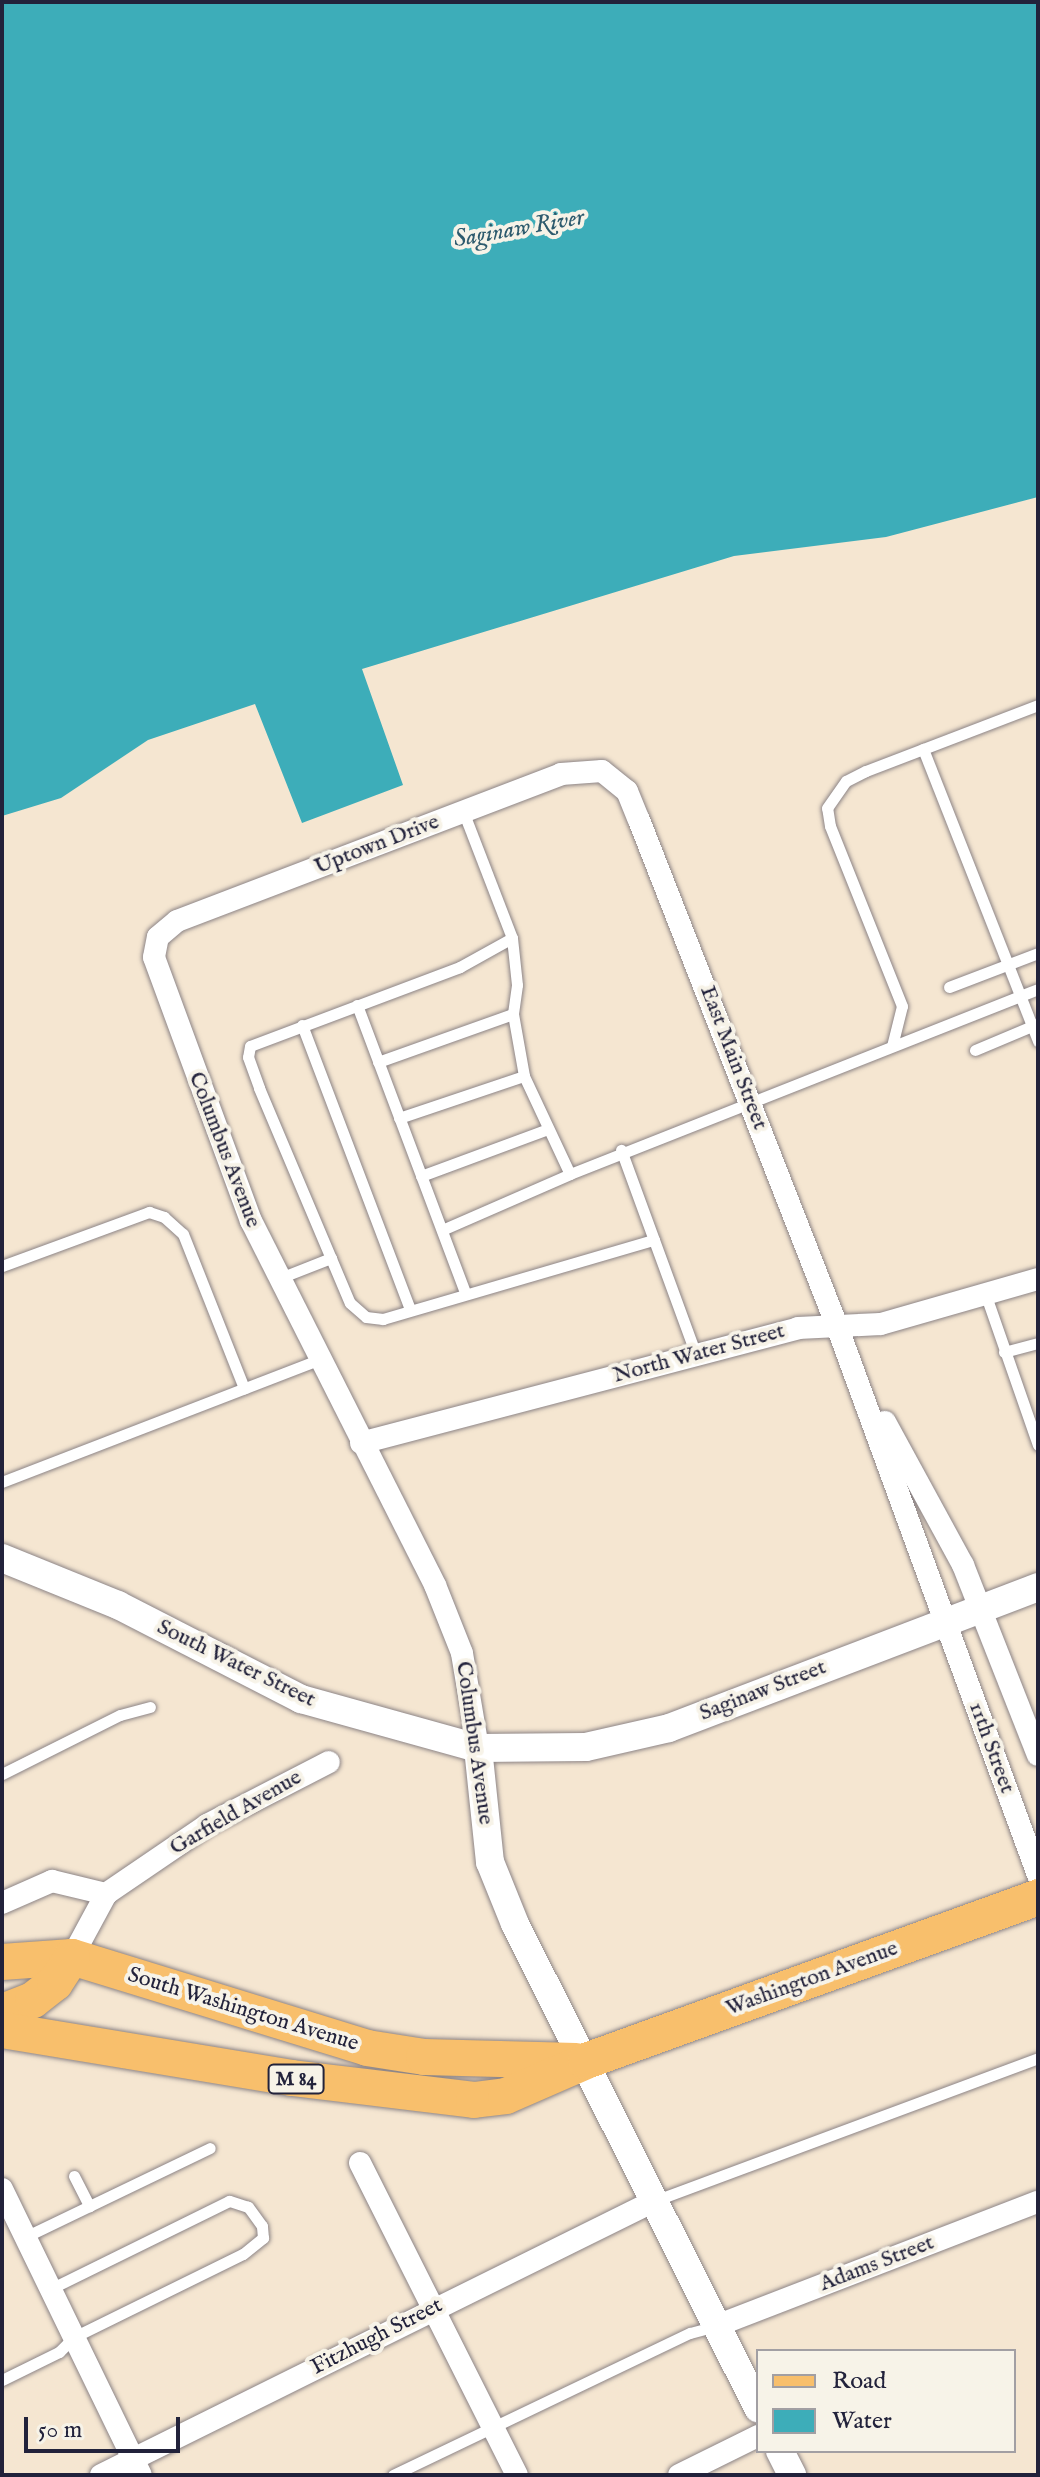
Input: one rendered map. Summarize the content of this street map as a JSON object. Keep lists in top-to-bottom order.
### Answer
{
  "streets": {
    "main road": ["Washington Avenue", "South Washington Avenue", "M 84"],
    "street": [
      "Uptown Drive",
      "East Main Street",
      "Columbus Avenue",
      "North Water Street",
      "South Water Street",
      "Saginaw Street",
      "11th Street",
      "Garfield Avenue",
      "Adams Street",
      "Fitzhugh Street"
    ]
  },
  "crossings": [
    ["Uptown Drive", "East Main Street"],
    ["Uptown Drive", "Columbus Avenue"],
    ["East Main Street", "North Water Street"],
    ["East Main Street", "Saginaw Street"],
    ["East Main Street", "11th Street"],
    ["Columbus Avenue", "North Water Street"],
    ["Columbus Avenue", "South Water Street"],
    ["Columbus Avenue", "Saginaw Street"],
    ["Columbus Avenue", "Washington Avenue"],
    ["Columbus Avenue", "South Washington Avenue"],
    ["Columbus Avenue", "Adams Street"],
    ["Columbus Avenue", "Fitzhugh Street"],
    ["South Water Street", "Saginaw Street"],
    ["Saginaw Street", "11th Street"],
    ["Garfield Avenue", "South Washington Avenue"],
    ["Garfield Avenue", "M 84"],
    ["Washington Avenue", "South Washington Avenue"],
    ["South Washington Avenue", "M 84"]
  ],
  "water": ["Saginaw River"],
  "legend": ["Road", "Water"],
  "scale_bar": "50 m"
}
